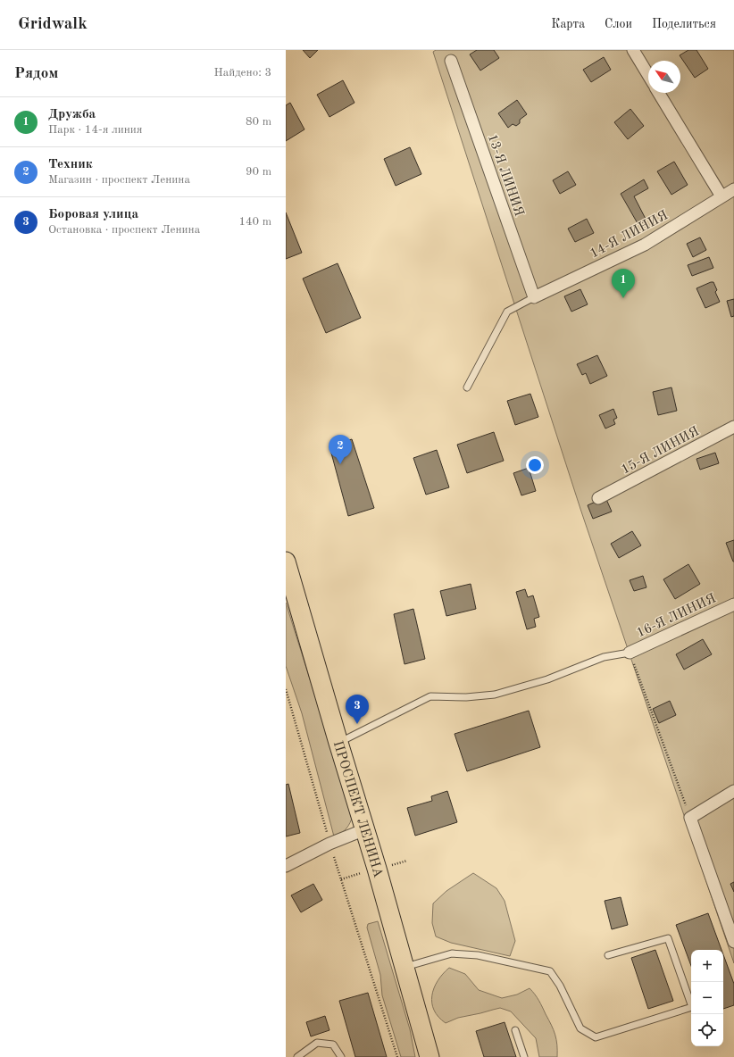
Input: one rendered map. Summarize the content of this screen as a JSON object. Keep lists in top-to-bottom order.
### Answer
{
  "streets": {
    "main road": ["ПРОСПЕКТ ЛЕНИНА"],
    "street": [
      "13-Я ЛИНИЯ",
      "14-Я ЛИНИЯ",
      "15-Я ЛИНИЯ",
      "16-Я ЛИНИЯ"
    ]
  },
  "crossings": [
    ["13-Я ЛИНИЯ", "14-Я ЛИНИЯ"]
  ],
  "north": "top left",
  "page": {
    "header": "Gridwalk",
    "nav": ["Карта", "Слои", "Поделиться"],
    "heading": ["Рядом", "Найдено: 3"],
    "list": [
      {
        "mark": "1",
        "name": "Дружба",
        "note": "Парк · 14-я линия",
        "value": "80 m"
      },
      {
        "mark": "2",
        "name": "Техник",
        "note": "Магазин · проспект Ленина",
        "value": "90 m"
      },
      {
        "mark": "3",
        "name": "Боровая улица",
        "note": "Остановка · проспект Ленина",
        "value": "140 m"
      }
    ],
    "pins": ["1", "2", "3"],
    "map_buttons": ["+", "−"]
  }
}
